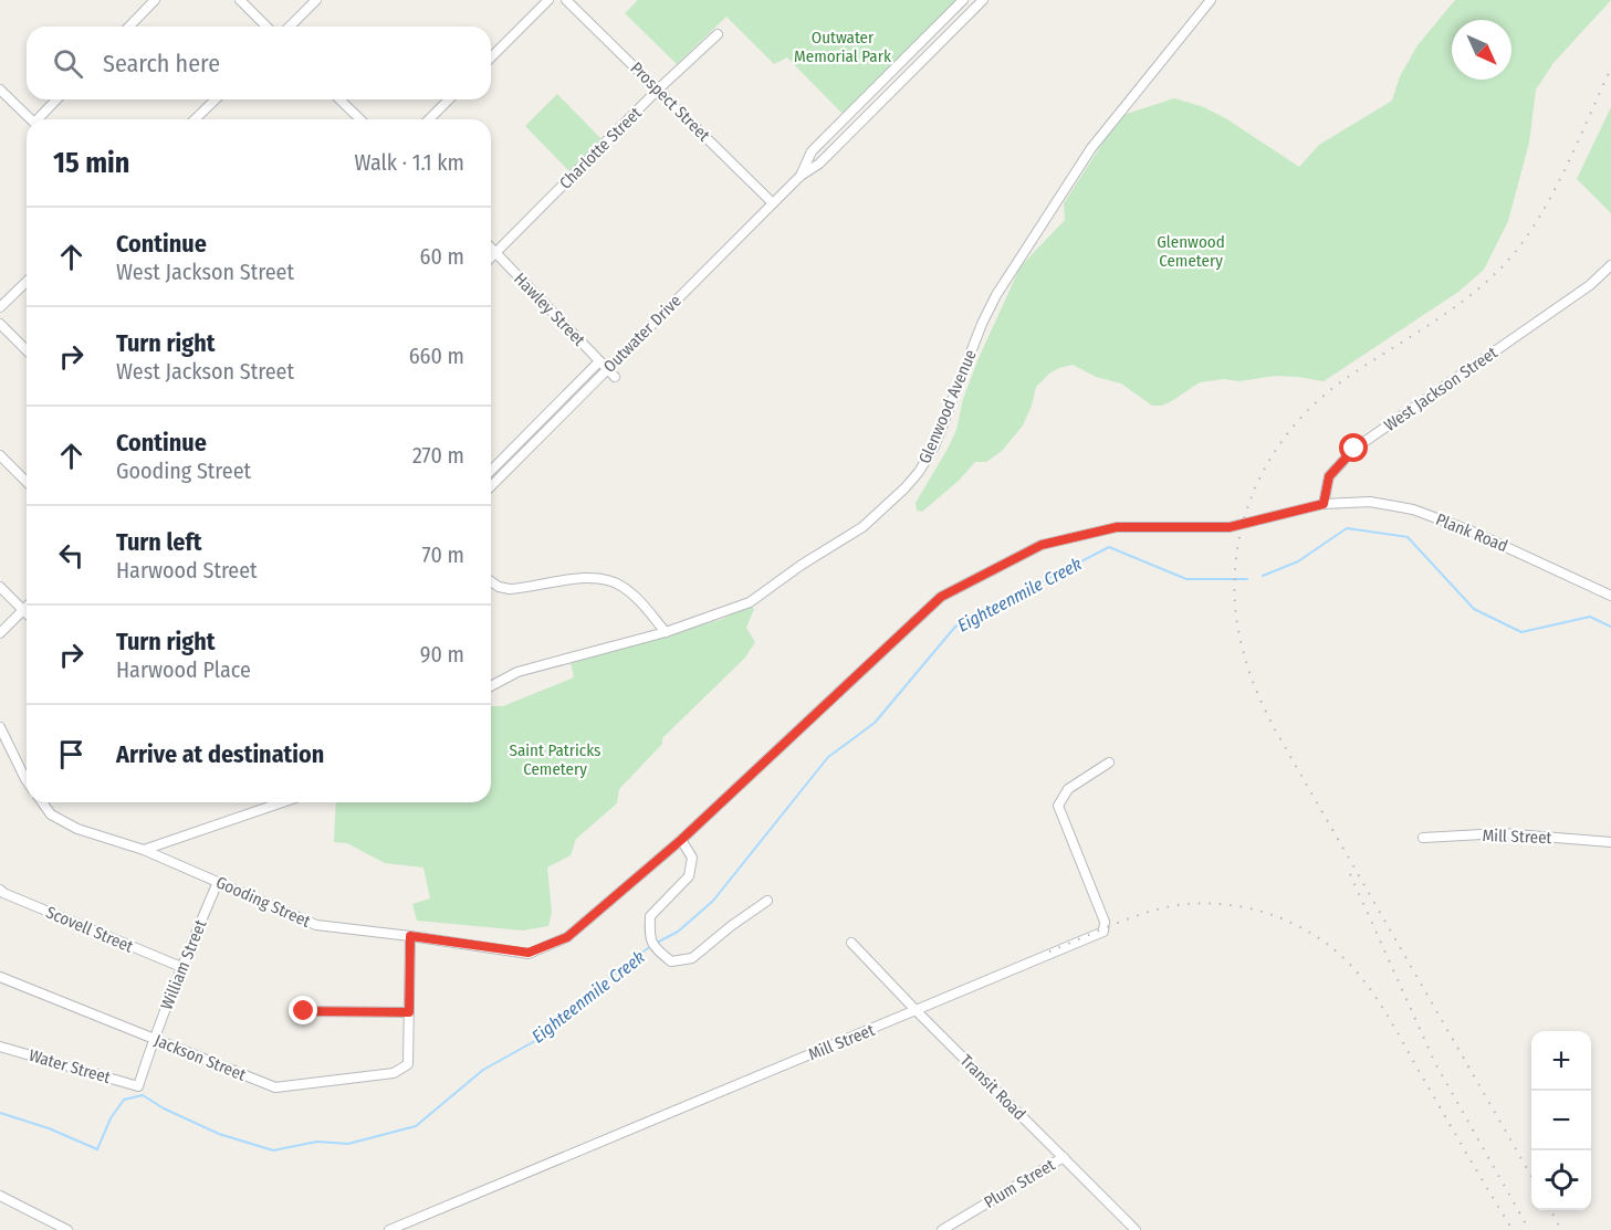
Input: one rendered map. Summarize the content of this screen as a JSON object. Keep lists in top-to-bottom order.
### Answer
{
  "streets": {
    "street": [
      "Prospect Street",
      "Charlotte Street",
      "Hawley Street",
      "Outwater Drive",
      "West Jackson Street",
      "Glenwood Avenue",
      "Plank Road",
      "Mill Street",
      "Gooding Street",
      "Scovell Street",
      "William Street",
      "Jackson Street",
      "Water Street",
      "Transit Road",
      "Plum Street"
    ]
  },
  "crossings": [
    ["Prospect Street", "Charlotte Street"],
    ["Prospect Street", "Outwater Drive"],
    ["Charlotte Street", "Hawley Street"],
    ["Hawley Street", "Outwater Drive"],
    ["West Jackson Street", "Plank Road"],
    ["Mill Street", "Transit Road"],
    ["Gooding Street", "William Street"],
    ["Scovell Street", "William Street"],
    ["William Street", "Jackson Street"],
    ["William Street", "Water Street"],
    ["Transit Road", "Plum Street"]
  ],
  "water": ["Eighteenmile Creek"],
  "parks": ["Outwater Memorial Park", "Glenwood Cemetery", "Saint Patricks Cemetery"],
  "north": "bottom right",
  "page": {
    "search": "Search here",
    "heading": ["15 min", "Walk · 1.1 km"],
    "list": [
      ["Continue", "West Jackson Street", "60 m"],
      ["Turn right", "West Jackson Street", "660 m"],
      ["Continue", "Gooding Street", "270 m"],
      ["Turn left", "Harwood Street", "70 m"],
      ["Turn right", "Harwood Place", "90 m"],
      "Arrive at destination"
    ],
    "map_buttons": ["+", "−"]
  }
}
